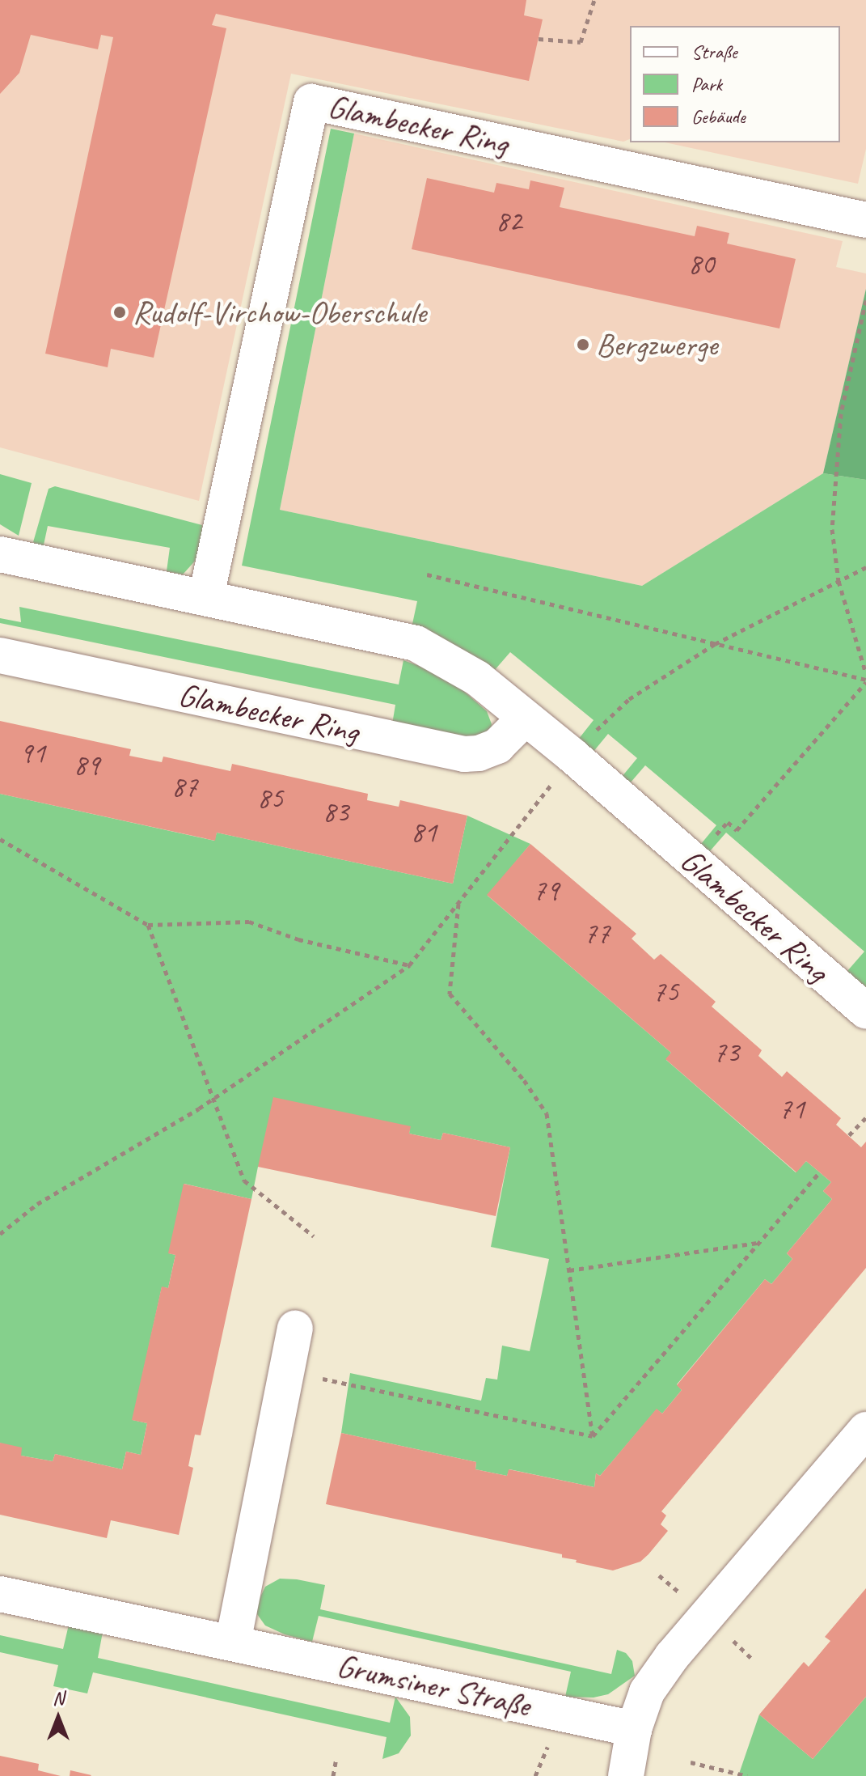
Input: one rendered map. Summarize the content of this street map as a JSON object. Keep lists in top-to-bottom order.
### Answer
{
  "streets": {
    "street": ["Glambecker Ring", "Grumsiner Straße"]
  },
  "places": ["Rudolf-Virchow-Oberschule", "Bergzwerge"],
  "house_numbers": [
    "82",
    "80",
    "91",
    "89",
    "87",
    "85",
    "83",
    "81",
    "79",
    "77",
    "75",
    "73",
    "71"
  ],
  "legend": ["Straße", "Park", "Gebäude"],
  "north": "top"
}
